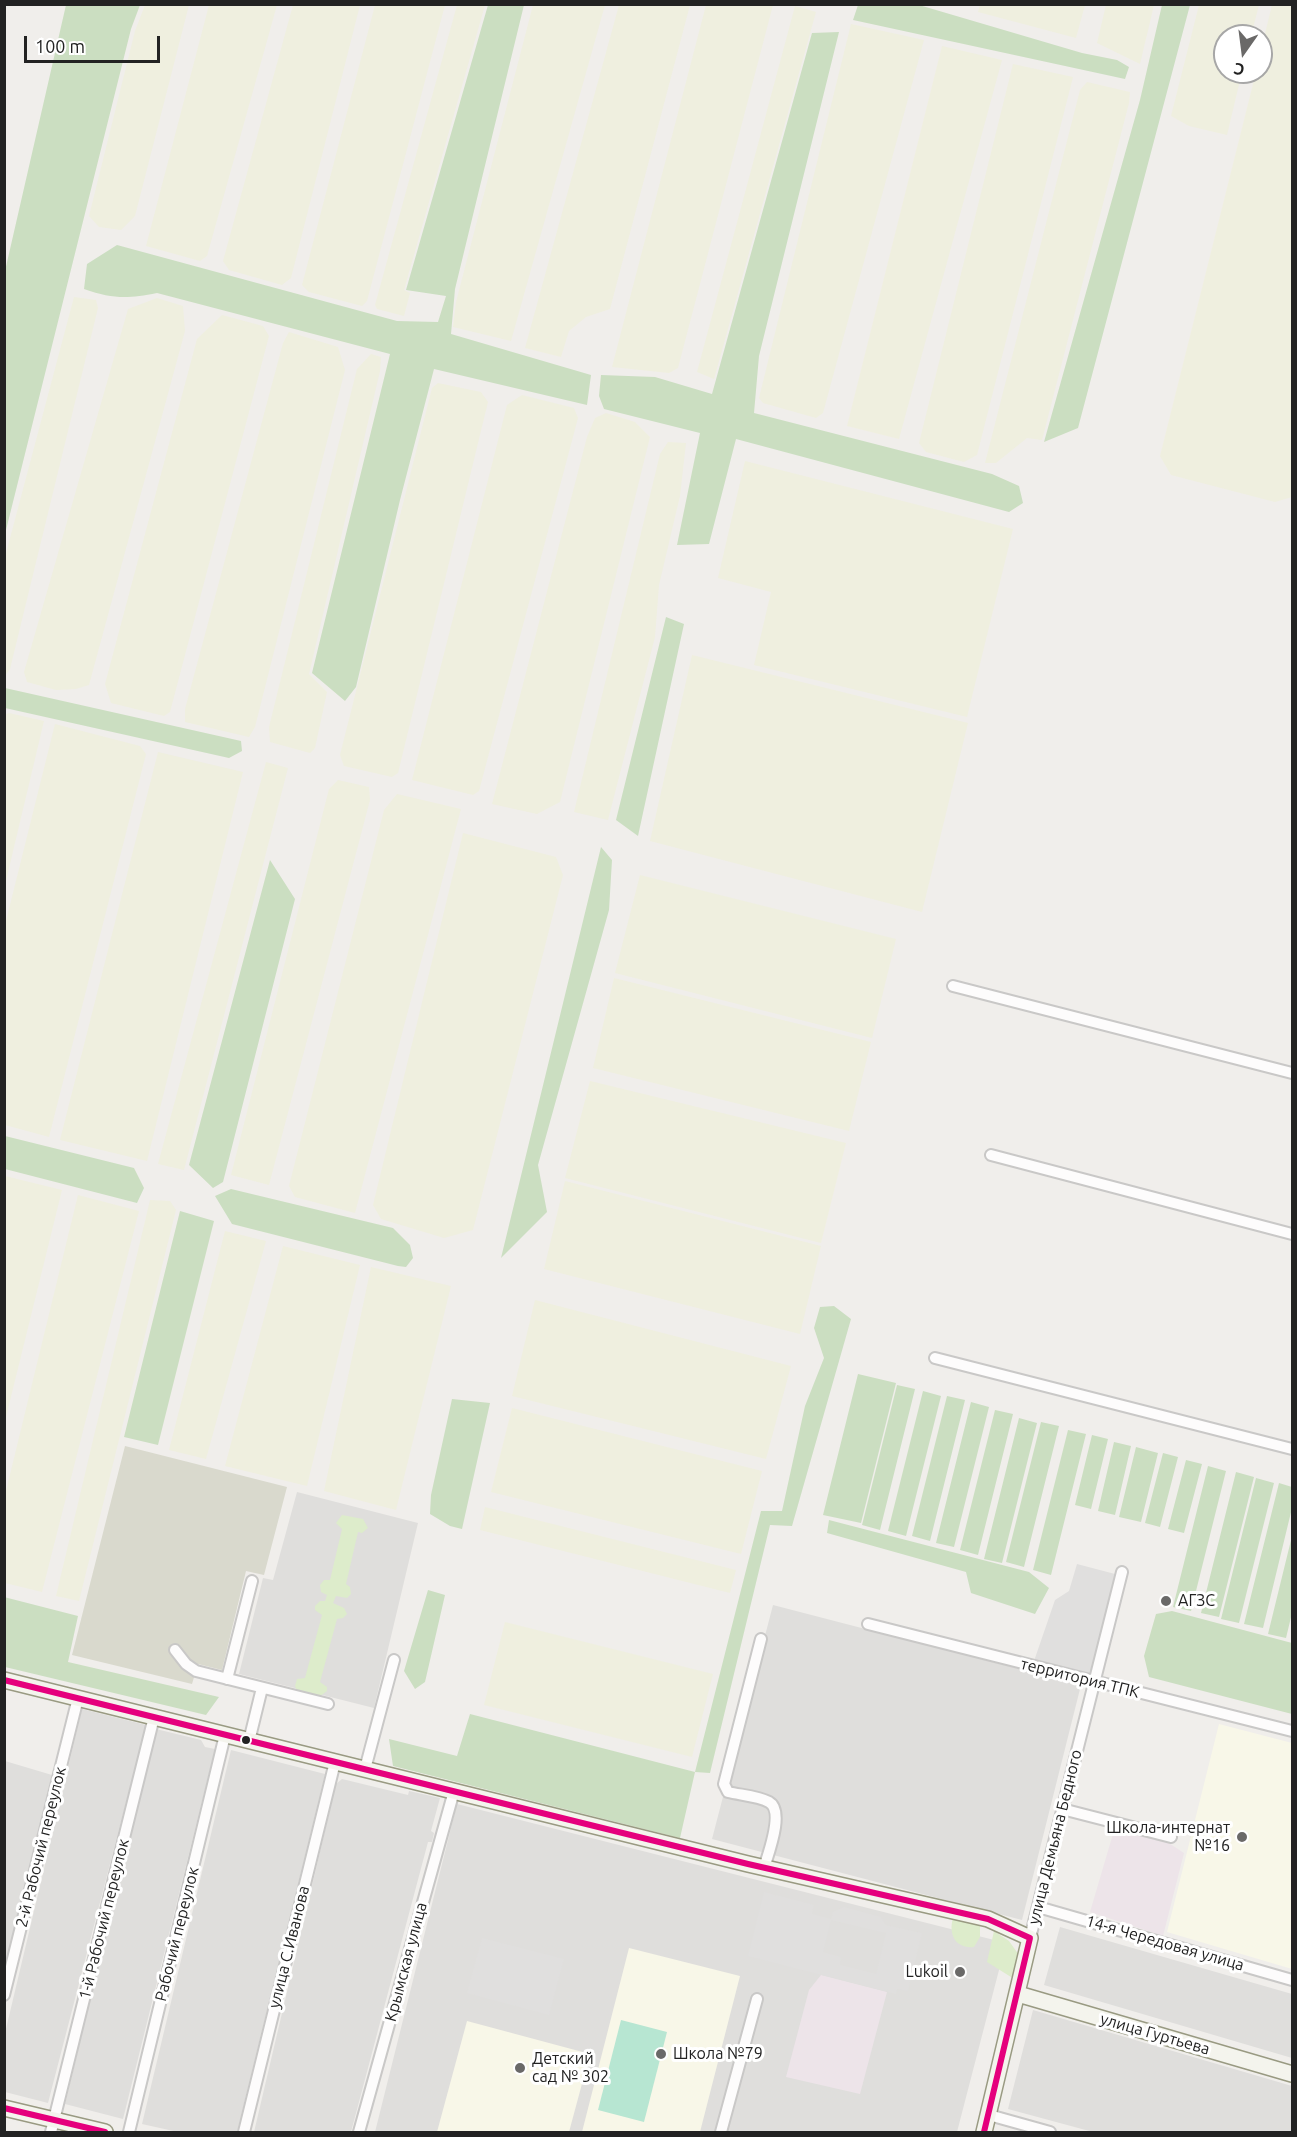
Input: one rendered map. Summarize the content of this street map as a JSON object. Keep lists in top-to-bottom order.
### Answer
{
  "streets": {
    "main road": ["улица Демьяна Бедного", "улица Гуртьева"],
    "street": [
      "территория ТПК",
      "2-й Рабочий переулок",
      "1-й Рабочий переулок",
      "Рабочий переулок",
      "14-я Чередовая улица",
      "улица С.Иванова",
      "Крымская улица"
    ]
  },
  "crossings": [
    ["территория ТПК", "улица Демьяна Бедного"],
    ["улица Демьяна Бедного", "14-я Чередовая улица"],
    ["улица Демьяна Бедного", "улица Гуртьева"]
  ],
  "places": [
    "АГЗС",
    "Школа-интернат №16",
    "Lukoil",
    "Школа №79",
    "Детский сад № 302"
  ],
  "scale_bar": "100 m",
  "north": "bottom"
}
